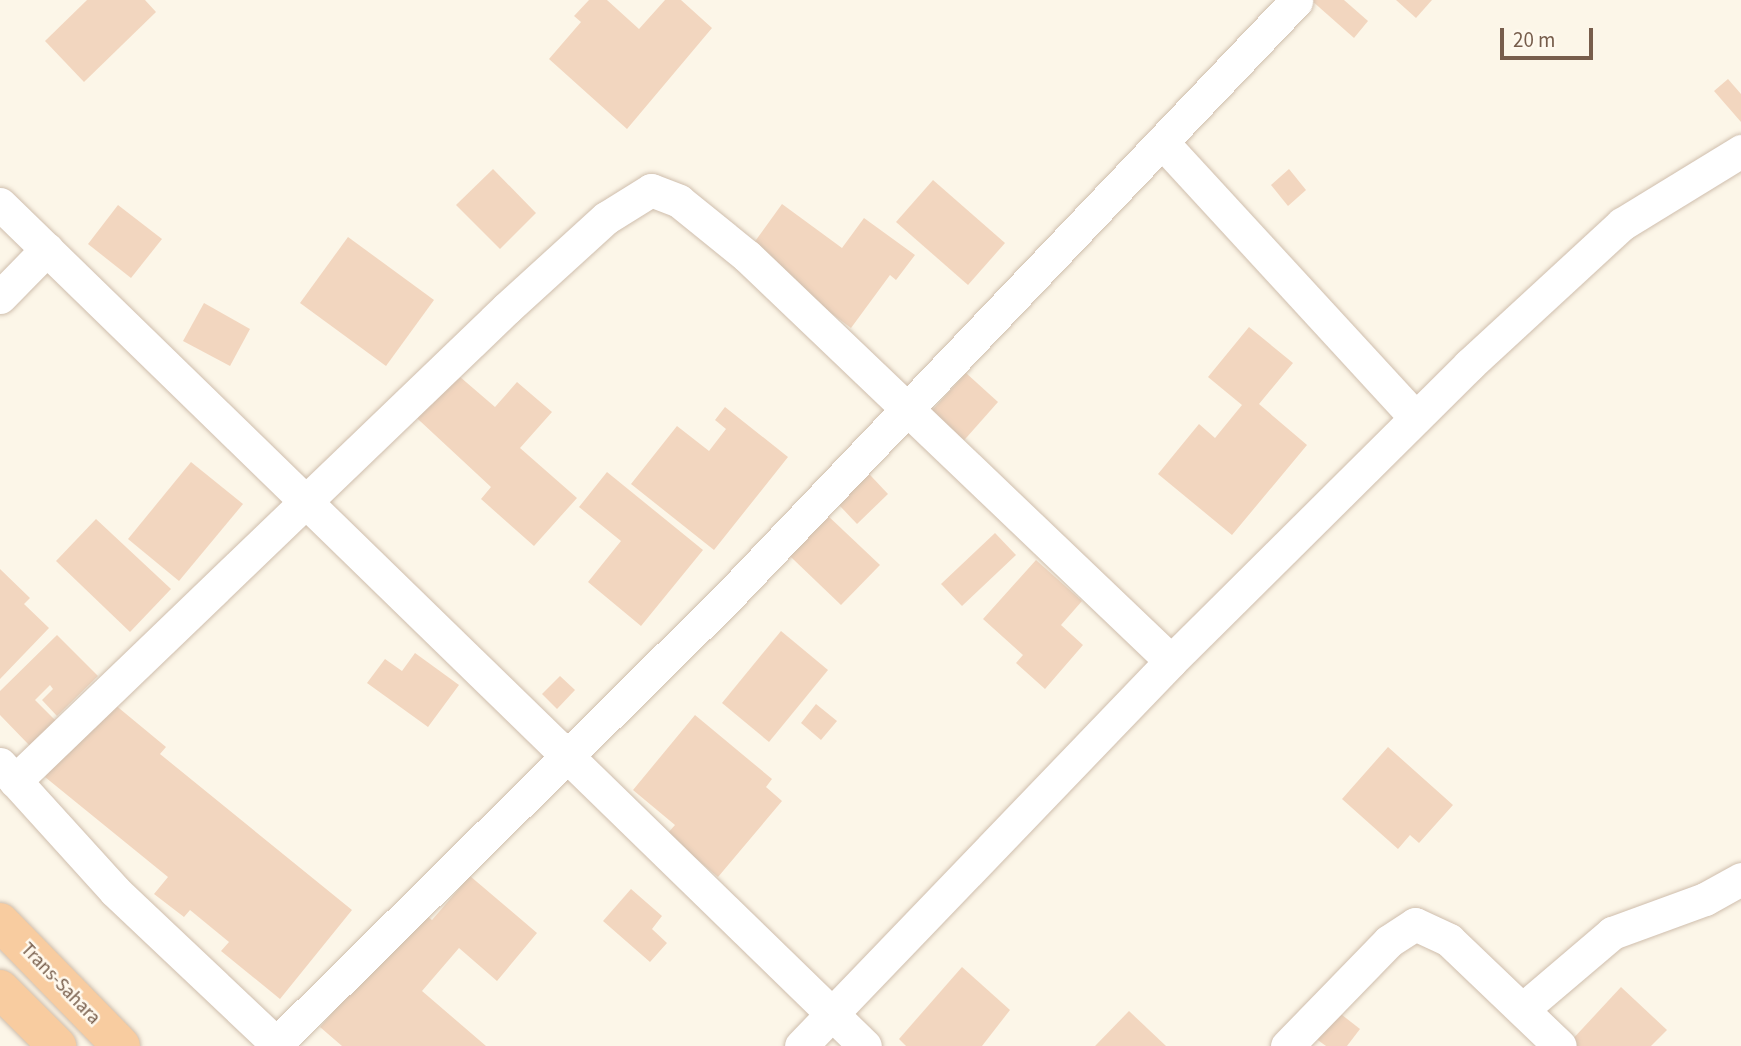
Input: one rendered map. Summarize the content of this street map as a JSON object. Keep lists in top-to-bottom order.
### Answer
{
  "streets": {
    "highway": ["Trans-Sahara"]
  },
  "scale_bar": "20 m"
}
